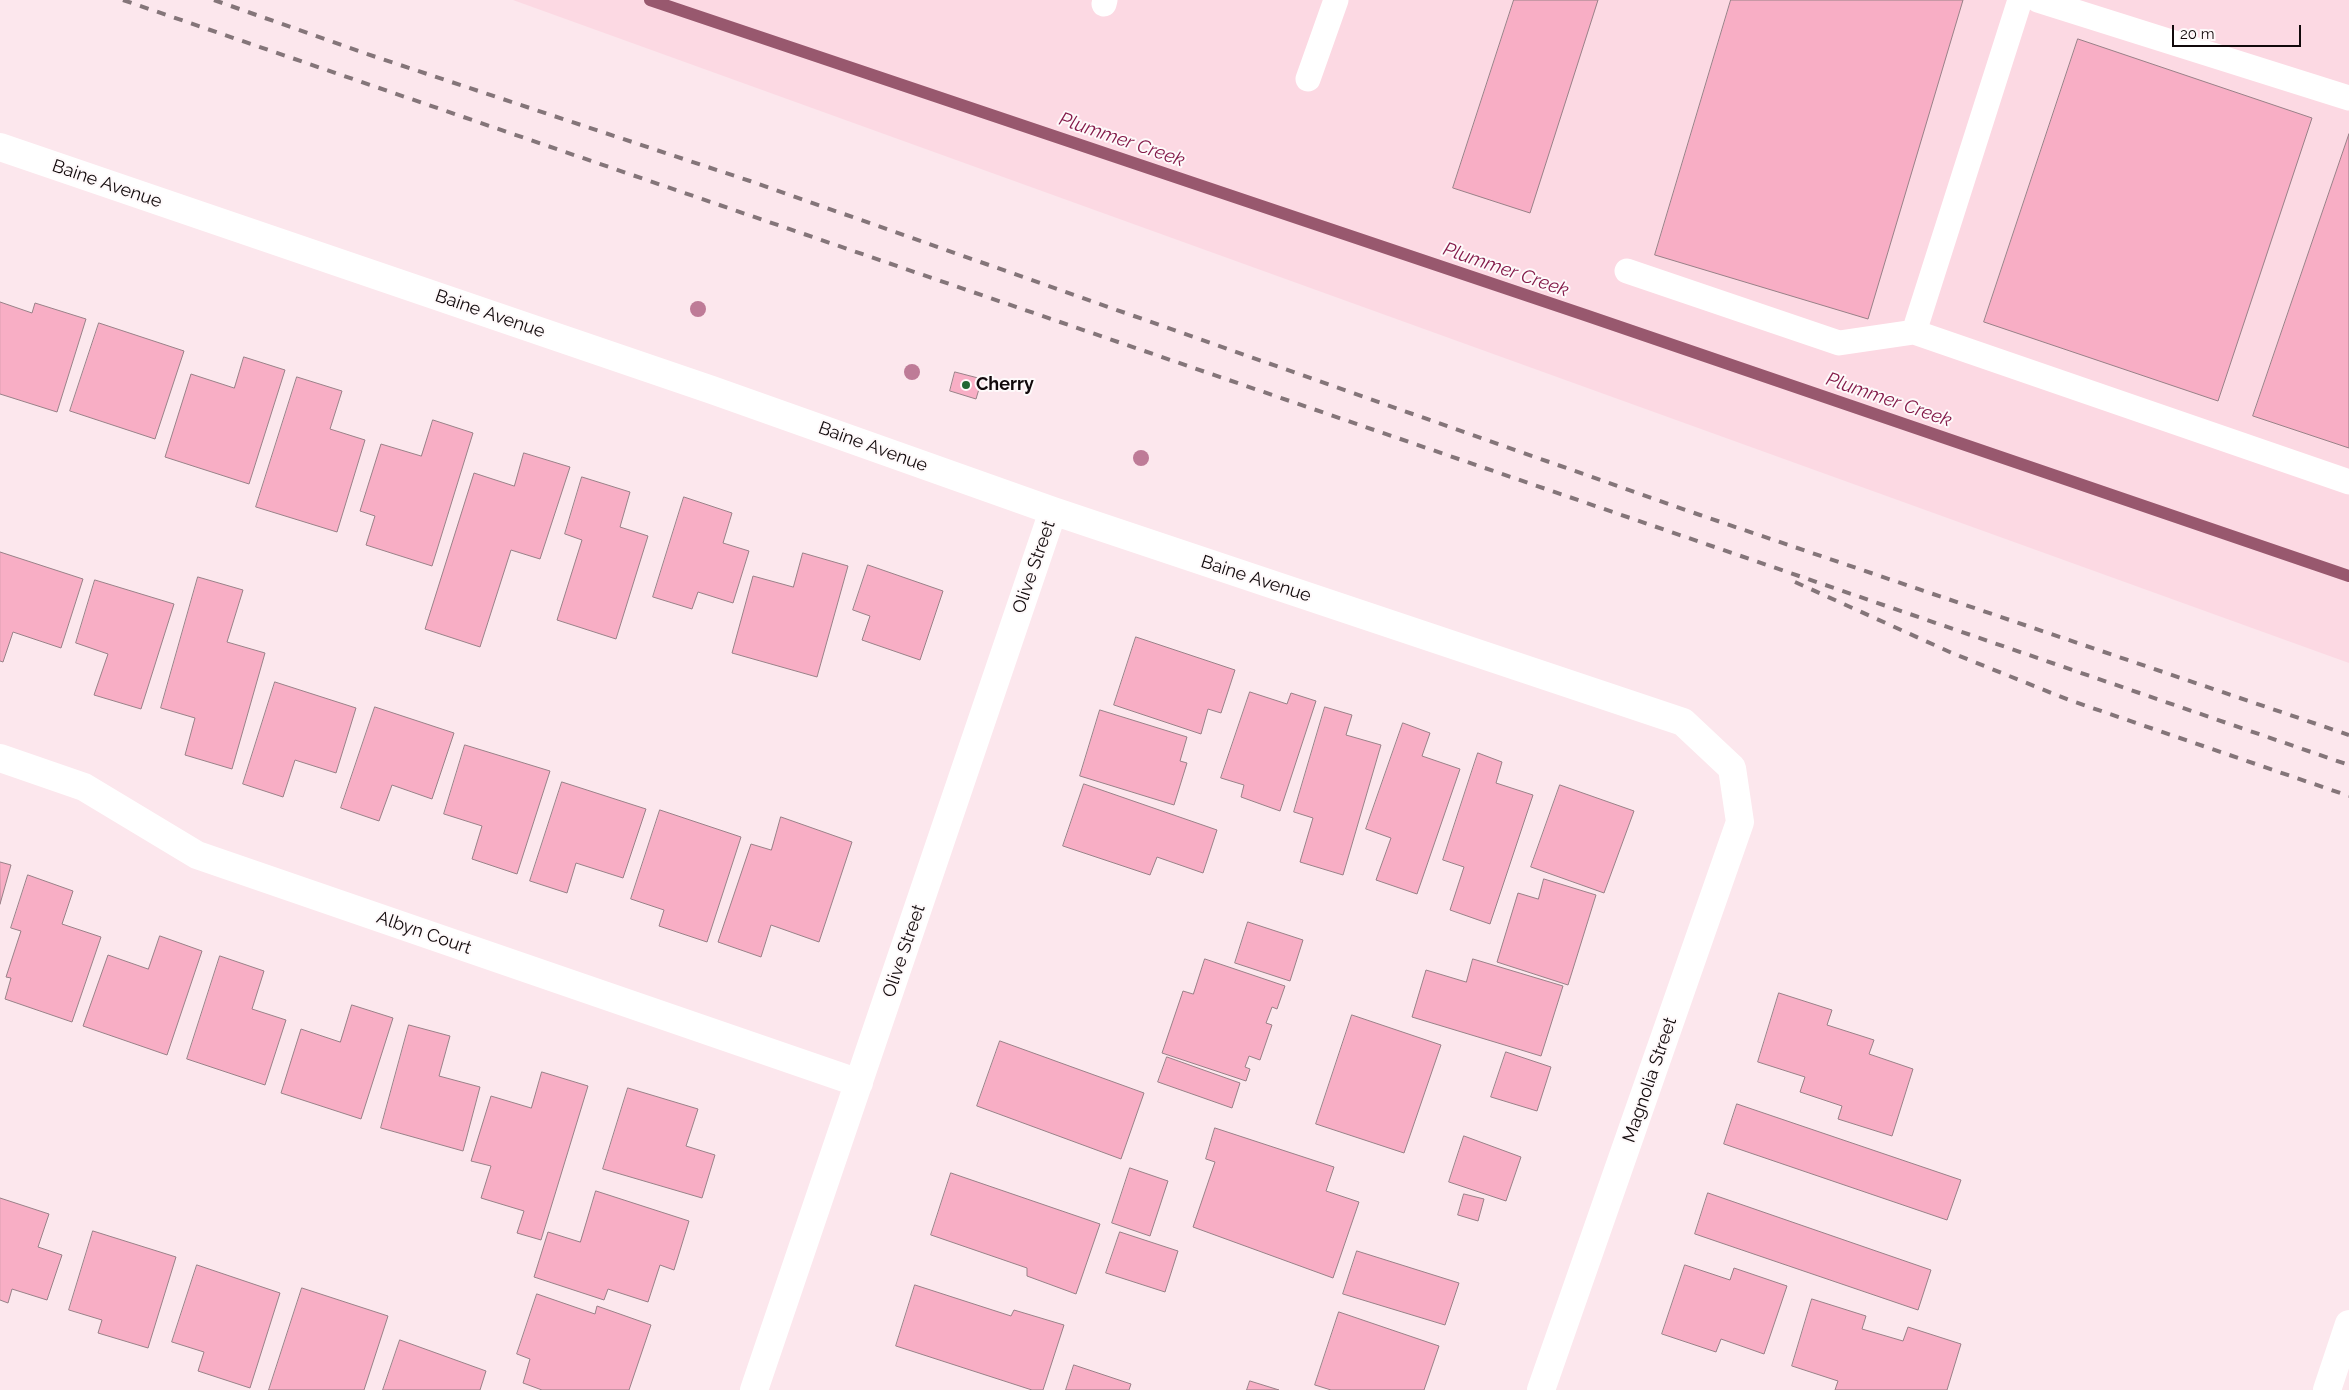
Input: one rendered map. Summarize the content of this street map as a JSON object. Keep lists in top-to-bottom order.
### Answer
{
  "streets": {
    "street": [
      "Baine Avenue",
      "Olive Street",
      "Albyn Court",
      "Magnolia Street"
    ]
  },
  "crossings": [
    ["Baine Avenue", "Olive Street"],
    ["Baine Avenue", "Magnolia Street"],
    ["Olive Street", "Albyn Court"]
  ],
  "water": ["Plummer Creek"],
  "places": ["Cherry"],
  "scale_bar": "20 m"
}
